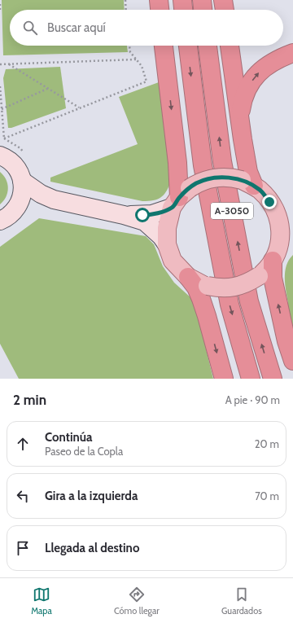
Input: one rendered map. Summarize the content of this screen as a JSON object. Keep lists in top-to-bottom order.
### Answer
{
  "streets": {
    "highway": ["A-3050"]
  },
  "page": {
    "search": "Buscar aquí",
    "heading": ["2 min", "A pie · 90 m"],
    "list": [
      ["Continúa", "Paseo de la Copla", "20 m"],
      ["Gira a la izquierda", "70 m"],
      "Llegada al destino"
    ],
    "nav": ["Mapa", "Cómo llegar", "Guardados"]
  }
}
